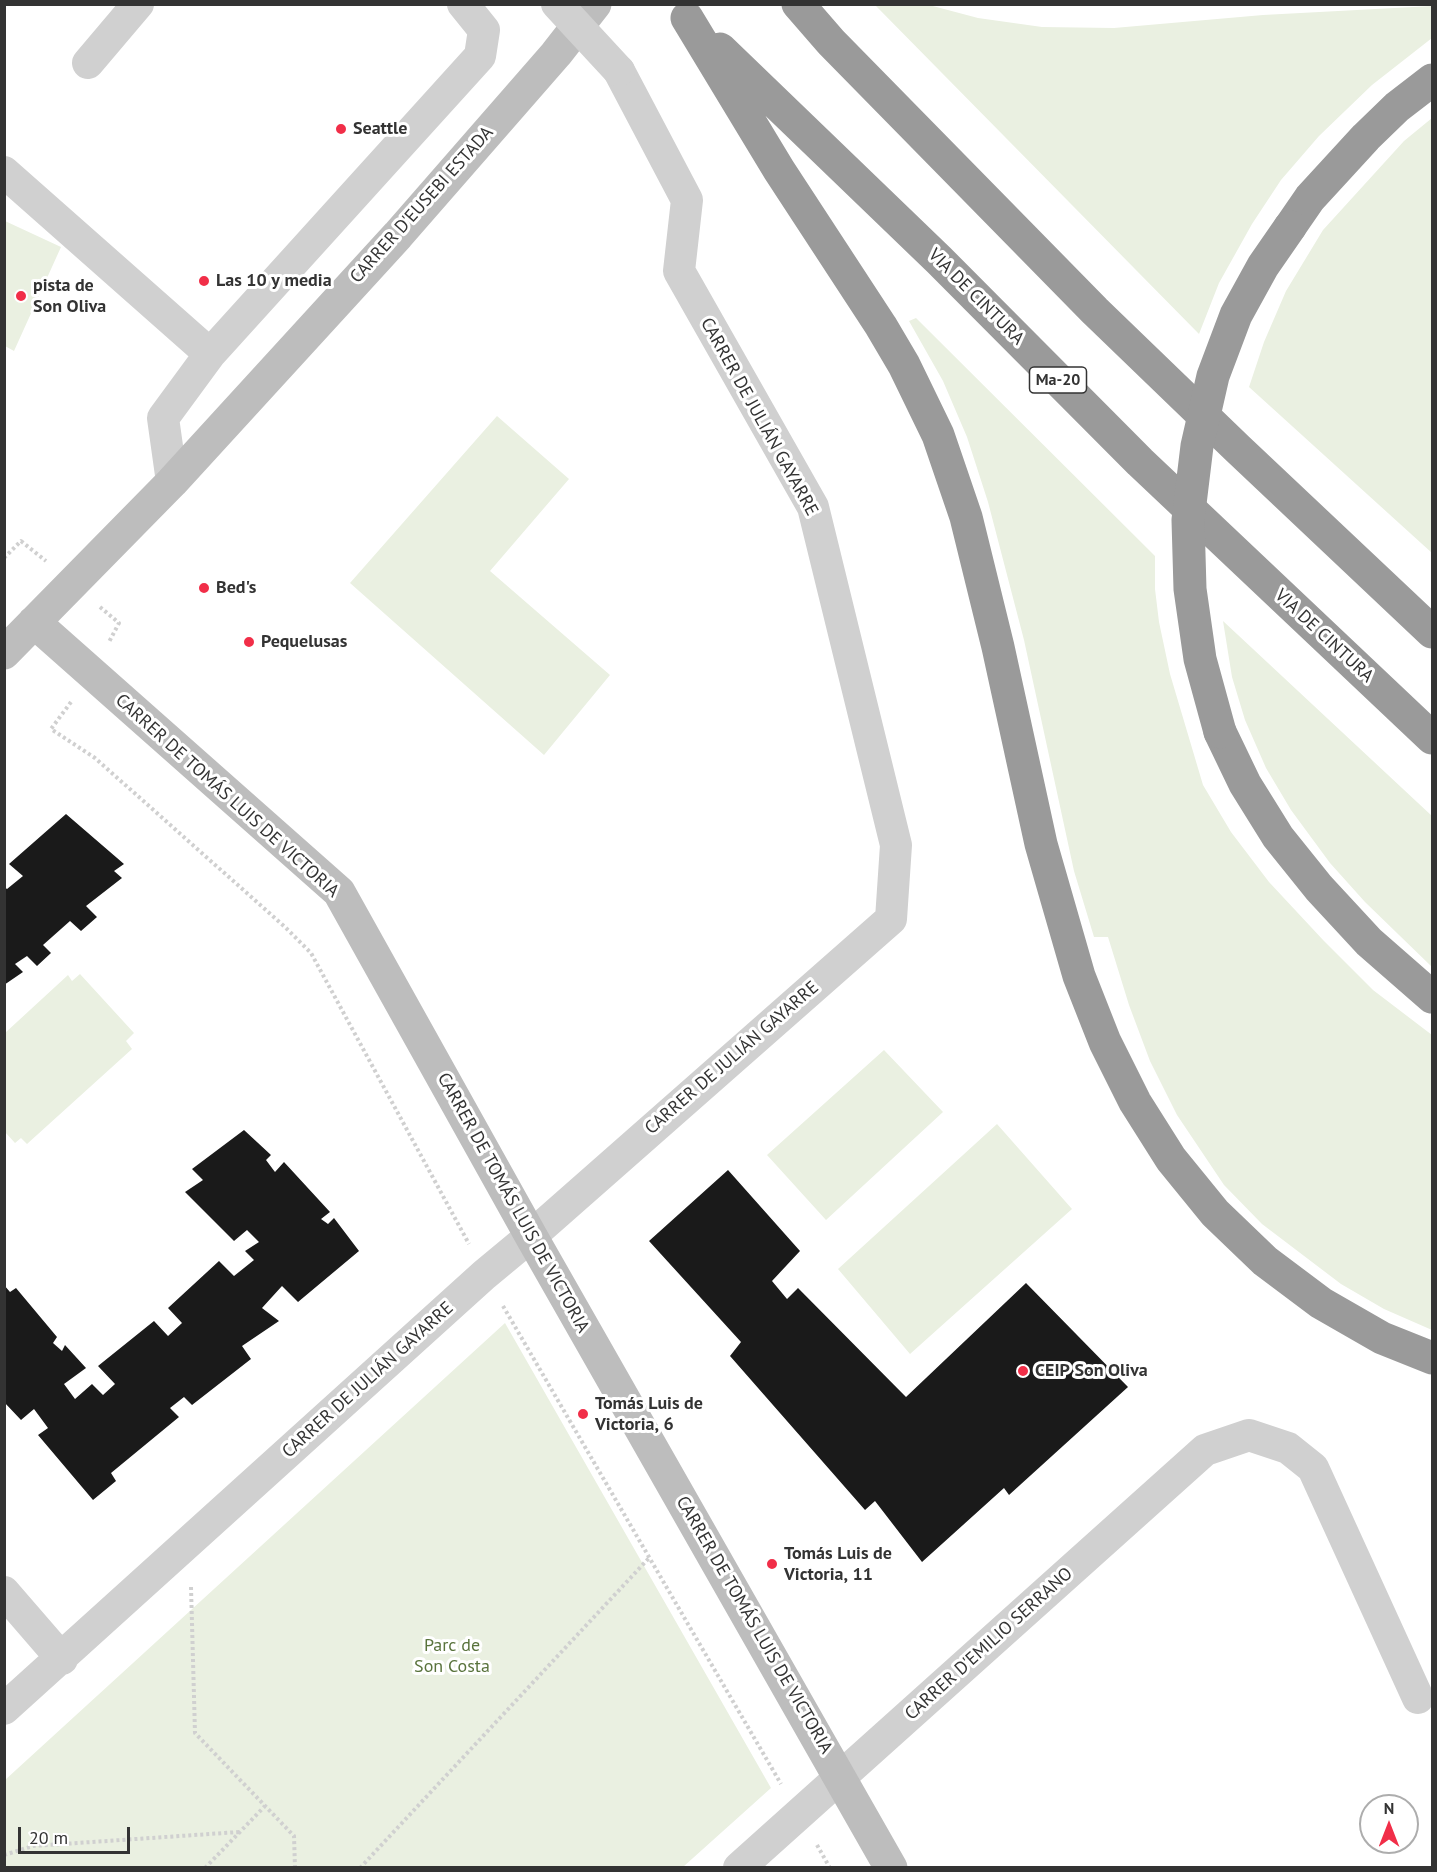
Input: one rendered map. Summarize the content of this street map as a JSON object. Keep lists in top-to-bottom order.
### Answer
{
  "streets": {
    "highway": ["VIA DE CINTURA", "Ma-20"],
    "street": [
      "CARRER D'EUSEBI ESTADA",
      "CARRER DE JULIÁN GAYARRE",
      "CARRER DE TOMÁS LUIS DE VICTORIA",
      "CARRER D'EMILIO SERRANO"
    ]
  },
  "crossings": [
    ["CARRER D'EUSEBI ESTADA", "CARRER DE TOMÁS LUIS DE VICTORIA"],
    ["CARRER DE JULIÁN GAYARRE", "CARRER DE TOMÁS LUIS DE VICTORIA"],
    ["CARRER DE TOMÁS LUIS DE VICTORIA", "CARRER D'EMILIO SERRANO"]
  ],
  "parks": ["Parc de Son Costa"],
  "places": [
    "Seattle",
    "Las 10 y media",
    "pista de Son Oliva",
    "Bed's",
    "Pequelusas",
    "CEIP Son Oliva",
    "Tomás Luis de Victoria, 6",
    "Tomás Luis de Victoria, 11"
  ],
  "scale_bar": "20 m",
  "north": "top"
}
